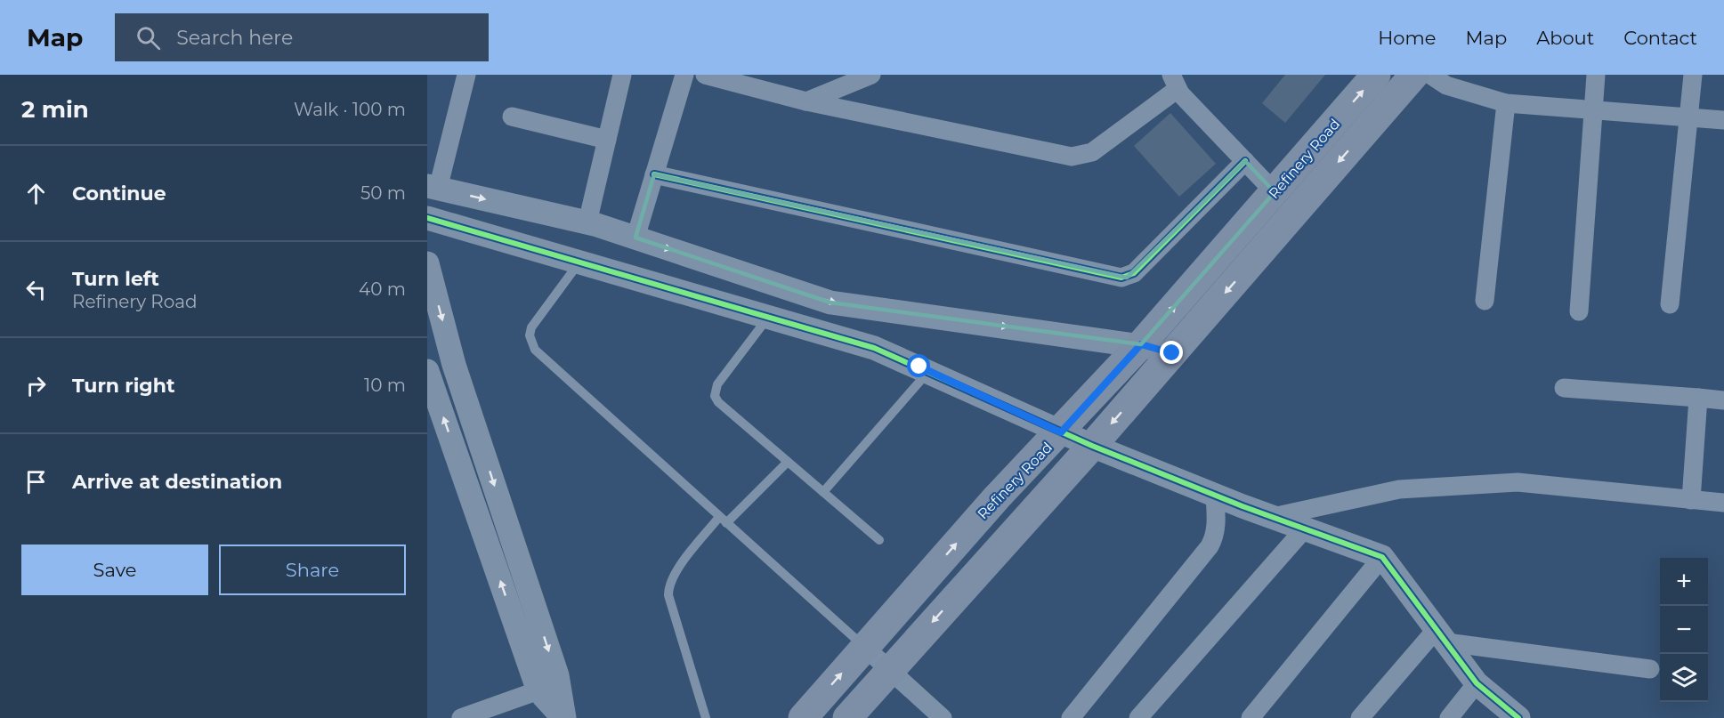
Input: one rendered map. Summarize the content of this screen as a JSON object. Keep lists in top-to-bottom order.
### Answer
{
  "streets": {
    "main road": ["Refinery Road"]
  },
  "page": {
    "header": "Map",
    "search": "Search here",
    "nav": [
      "Home",
      "Map",
      "About",
      "Contact"
    ],
    "heading": ["2 min", "Walk · 100 m"],
    "list": [
      ["Continue", "50 m"],
      ["Turn left", "Refinery Road", "40 m"],
      ["Turn right", "10 m"],
      "Arrive at destination"
    ],
    "buttons": ["Save", "Share"],
    "map_buttons": ["+", "−"]
  }
}
